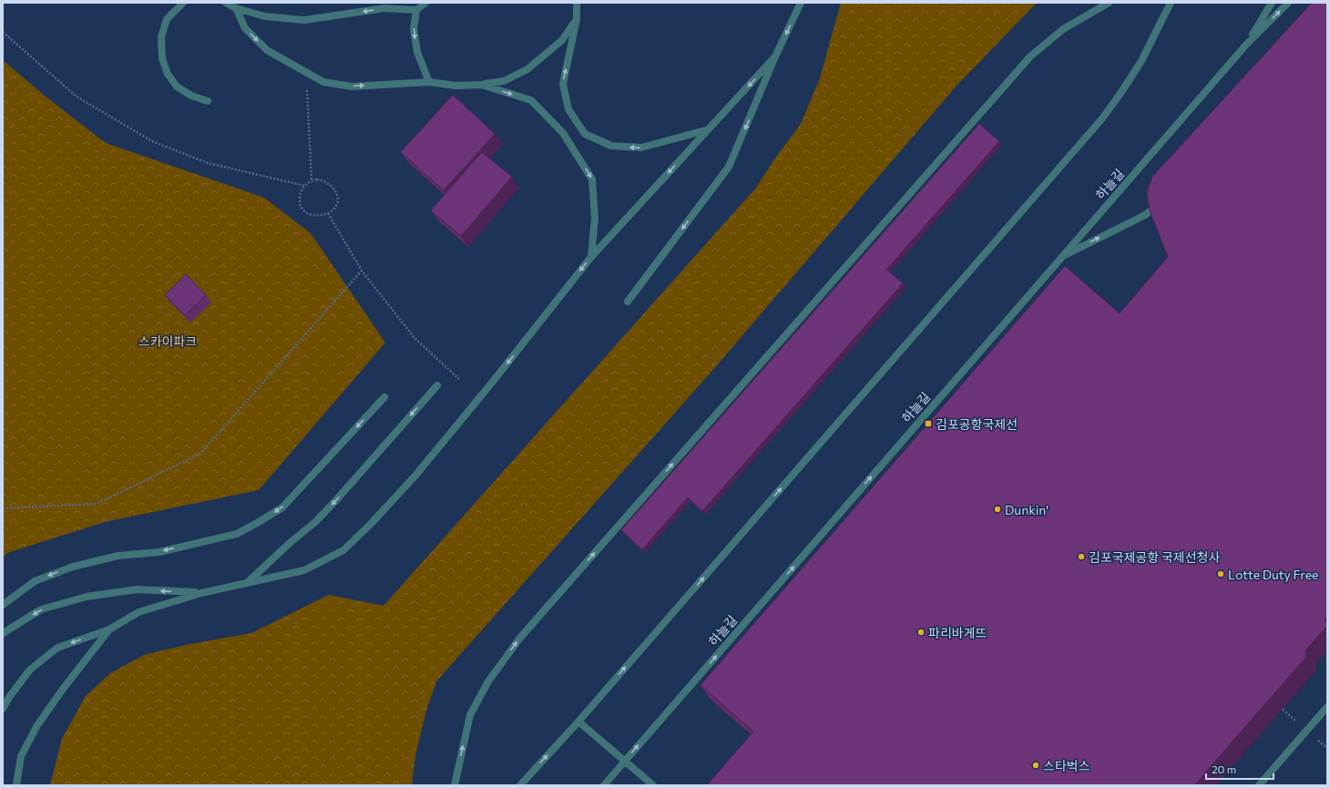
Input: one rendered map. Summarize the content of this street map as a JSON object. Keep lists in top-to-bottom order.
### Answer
{
  "streets": {
    "lane": ["하늘길"]
  },
  "parks": ["스카이파크"],
  "places": {
    "transit": ["김포공항국제선"],
    "other": [
      "Dunkin'",
      "김포국제공항 국제선청사",
      "Lotte Duty Free",
      "파리바게뜨",
      "스타벅스"
    ]
  },
  "scale_bar": "20 m"
}
